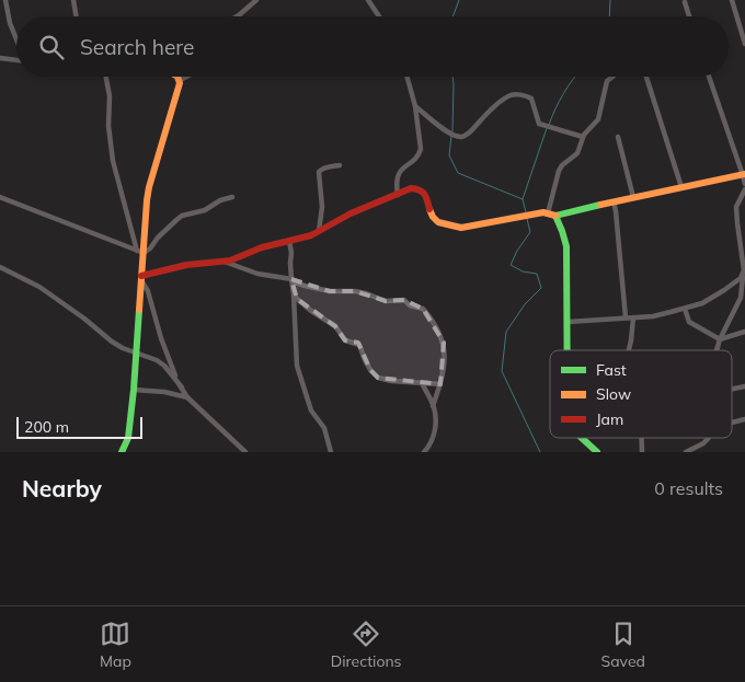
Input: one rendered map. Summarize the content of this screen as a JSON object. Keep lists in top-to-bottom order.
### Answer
{
  "legend": ["Fast", "Slow", "Jam"],
  "scale_bar": "200 m",
  "page": {
    "search": "Search here",
    "scale": "200 m",
    "heading": ["Nearby", "0 results"],
    "nav": ["Map", "Directions", "Saved"]
  }
}
